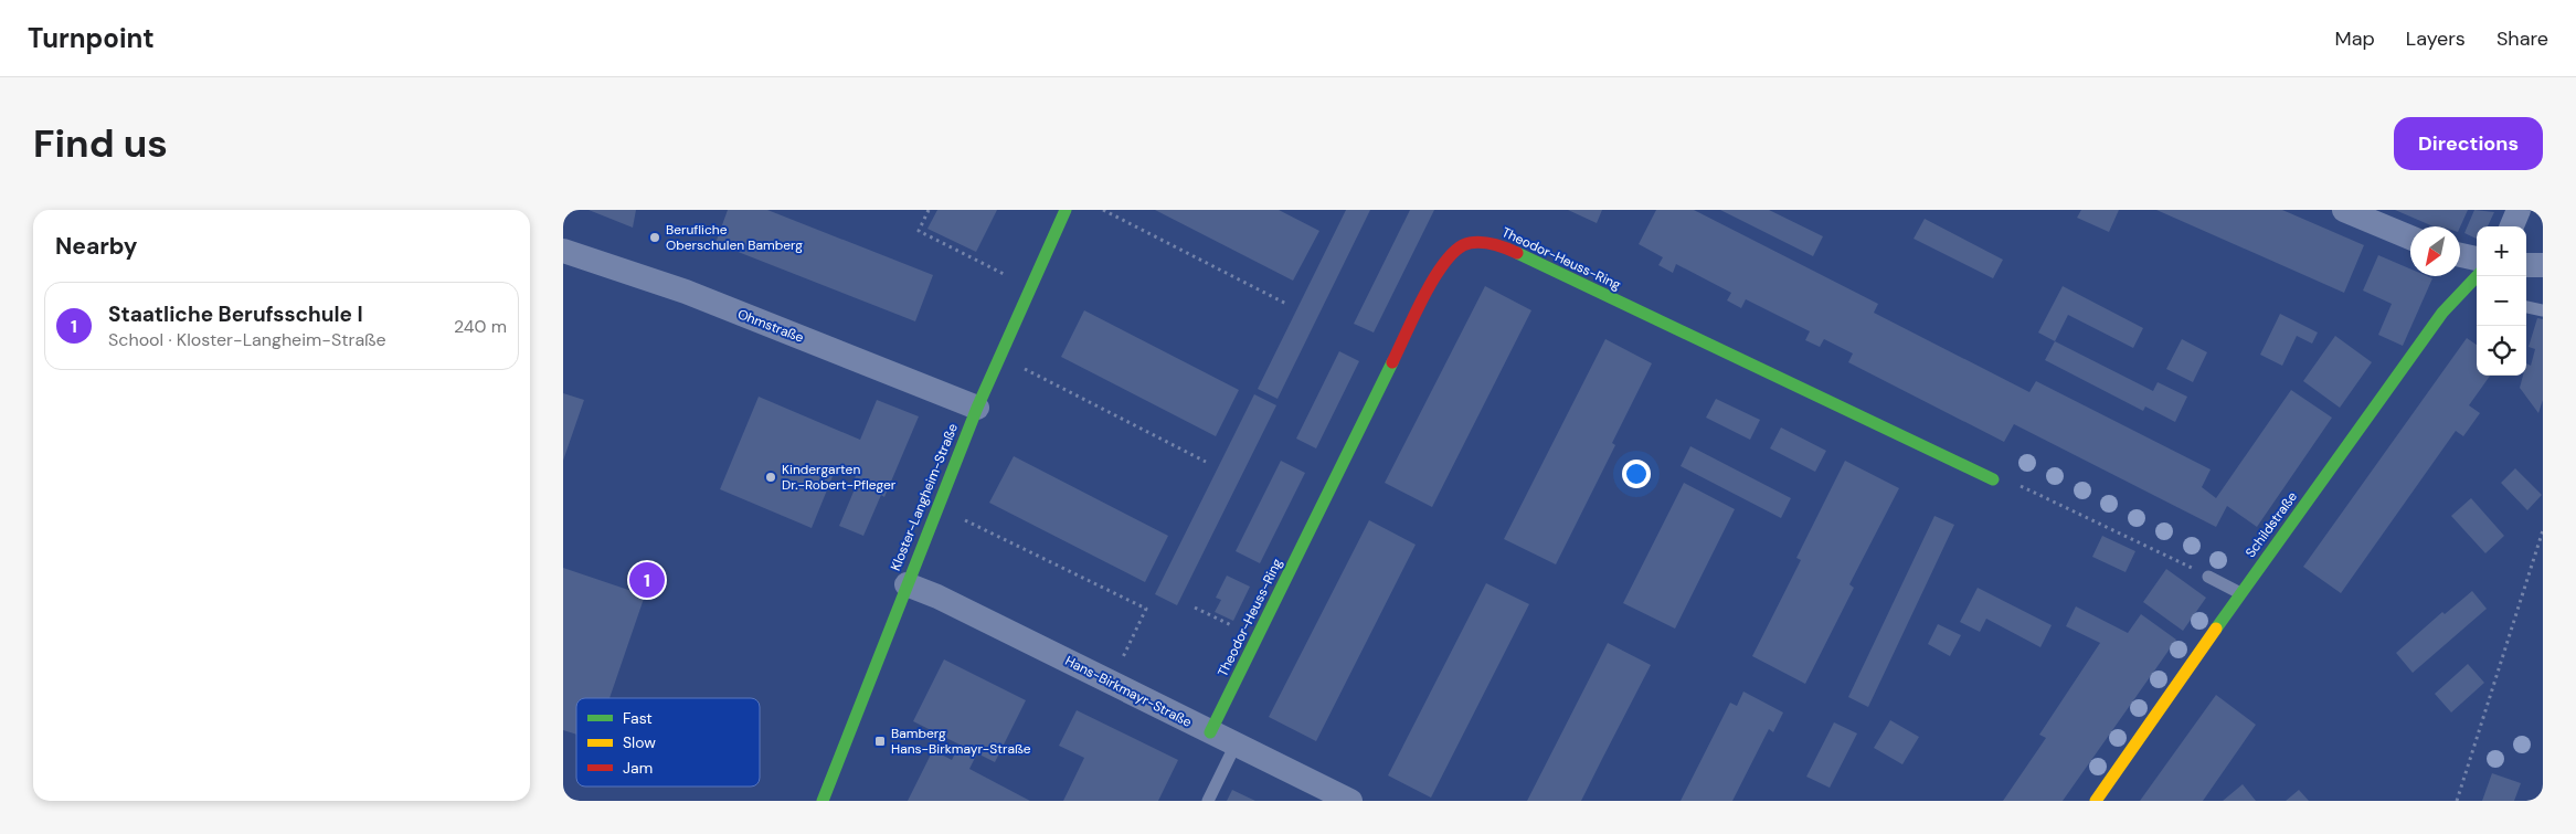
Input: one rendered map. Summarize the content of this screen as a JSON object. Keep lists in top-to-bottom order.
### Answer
{
  "streets": {
    "street": [
      "Theodor-Heuss-Ring",
      "Ohmstraße",
      "Kloster-Langheim-Straße",
      "Schildstraße",
      "Hans-Birkmayr-Straße"
    ]
  },
  "crossings": [
    ["Theodor-Heuss-Ring", "Hans-Birkmayr-Straße"],
    ["Ohmstraße", "Kloster-Langheim-Straße"],
    ["Kloster-Langheim-Straße", "Hans-Birkmayr-Straße"]
  ],
  "places": {
    "other": ["Berufliche Oberschulen Bamberg", "Kindergarten Dr.-Robert-Pfleger"],
    "transit": ["Bamberg Hans-Birkmayr-Straße"]
  },
  "legend": ["Fast", "Slow", "Jam"],
  "north": "bottom left",
  "page": {
    "header": "Turnpoint",
    "nav": ["Map", "Layers", "Share"],
    "buttons": "Directions",
    "title": "Find us",
    "heading": "Nearby",
    "map_buttons": ["+", "−"],
    "list": [
      {
        "mark": "1",
        "name": "Staatliche Berufsschule I",
        "note": "School · Kloster-Langheim-Straße",
        "value": "240 m"
      }
    ],
    "pins": "1"
  }
}
